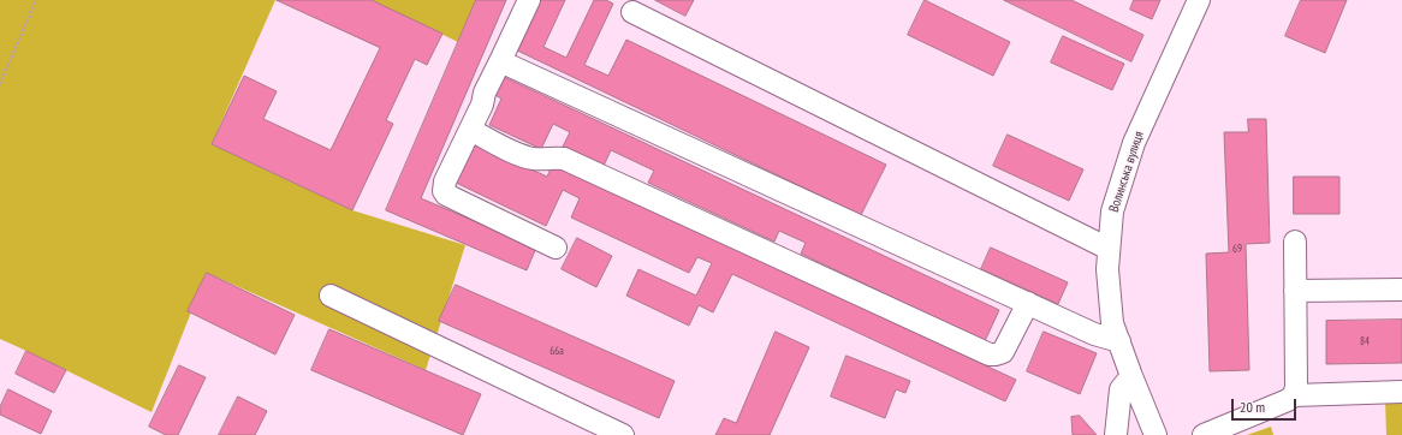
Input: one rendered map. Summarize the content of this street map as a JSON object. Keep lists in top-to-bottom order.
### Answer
{
  "streets": {
    "street": ["Волинська вулиця"]
  },
  "house_numbers": ["69", "84", "66а"],
  "scale_bar": "20 m"
}
